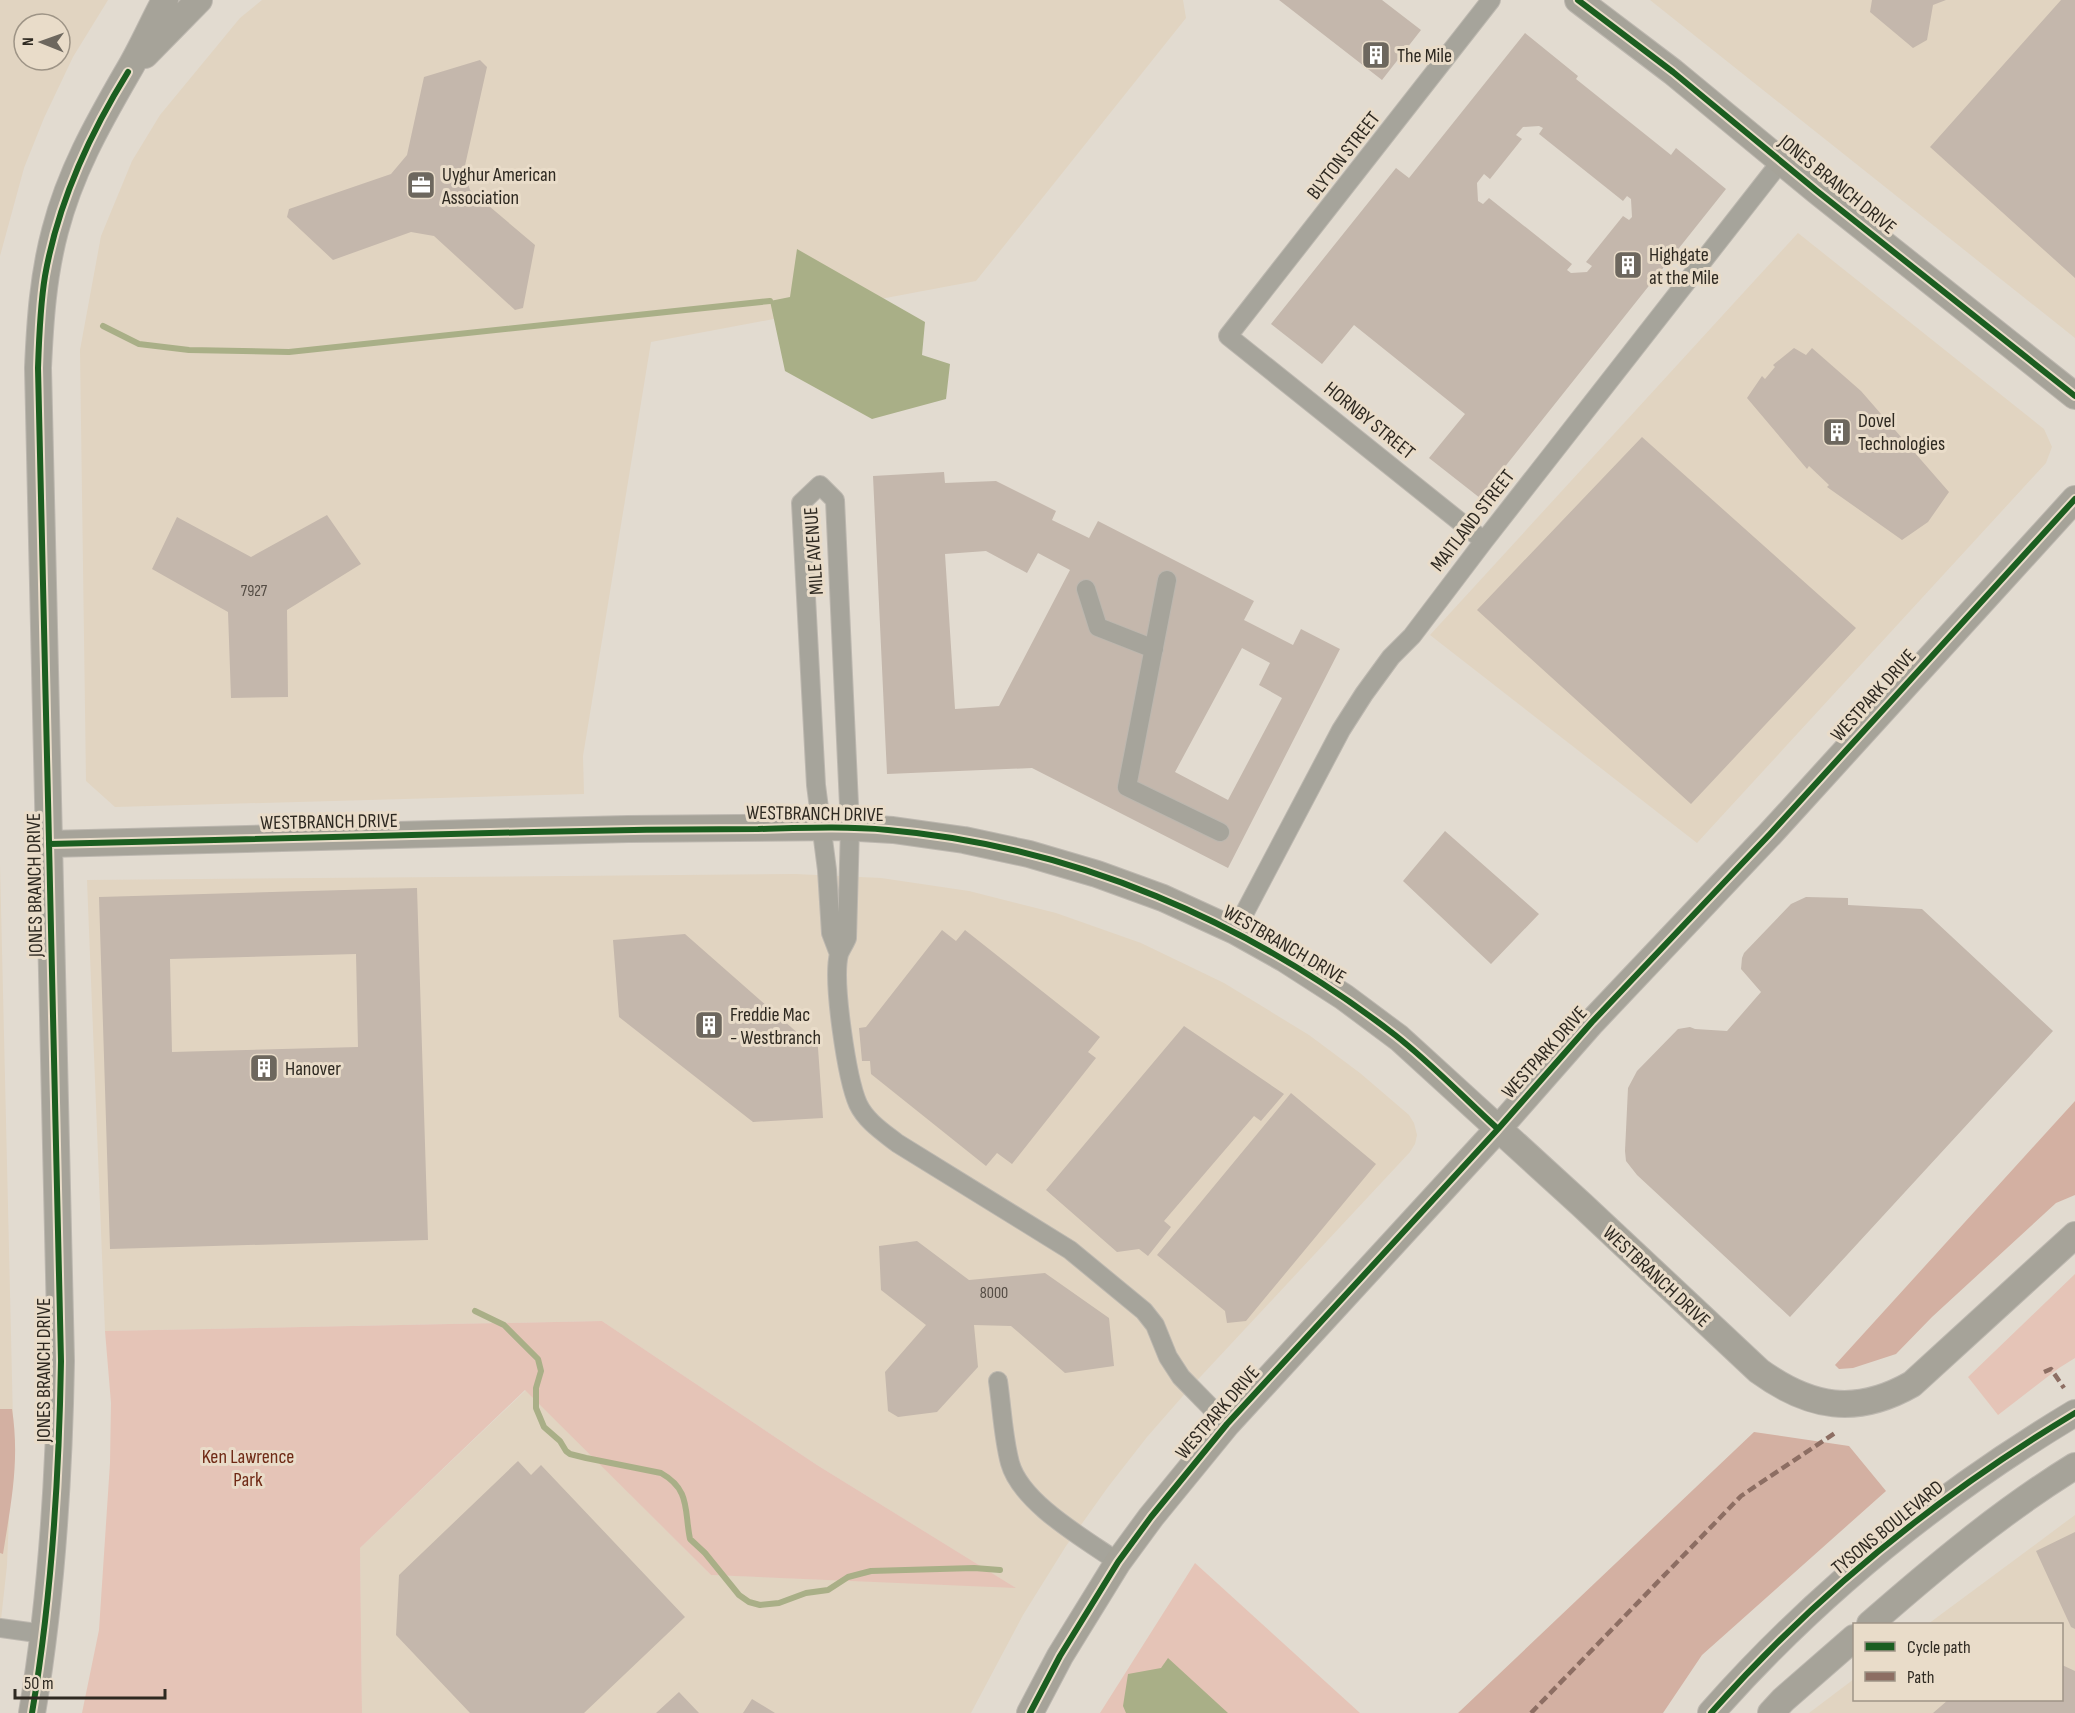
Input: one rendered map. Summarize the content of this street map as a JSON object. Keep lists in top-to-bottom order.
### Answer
{
  "streets": {
    "street": [
      "BLYTON STREET",
      "JONES BRANCH DRIVE",
      "HORNBY STREET",
      "MAITLAND STREET",
      "MILE AVENUE",
      "WESTPARK DRIVE",
      "WESTBRANCH DRIVE",
      "TYSONS BOULEVARD"
    ]
  },
  "crossings": [
    ["BLYTON STREET", "HORNBY STREET"],
    ["JONES BRANCH DRIVE", "MAITLAND STREET"],
    ["JONES BRANCH DRIVE", "WESTBRANCH DRIVE"],
    ["HORNBY STREET", "MAITLAND STREET"],
    ["MAITLAND STREET", "WESTBRANCH DRIVE"],
    ["MILE AVENUE", "WESTBRANCH DRIVE"],
    ["WESTPARK DRIVE", "WESTBRANCH DRIVE"]
  ],
  "parks": ["Ken Lawrence Park"],
  "places": {
    "building": [
      "The Mile",
      "Highgate at the Mile",
      "Dovel Technologies",
      "Freddie Mac - Westbranch",
      "Hanover"
    ],
    "office": ["Uyghur American Association"]
  },
  "house_numbers": ["7927", "8000"],
  "legend": ["Cycle path", "Path"],
  "scale_bar": "50 m",
  "north": "left"
}
